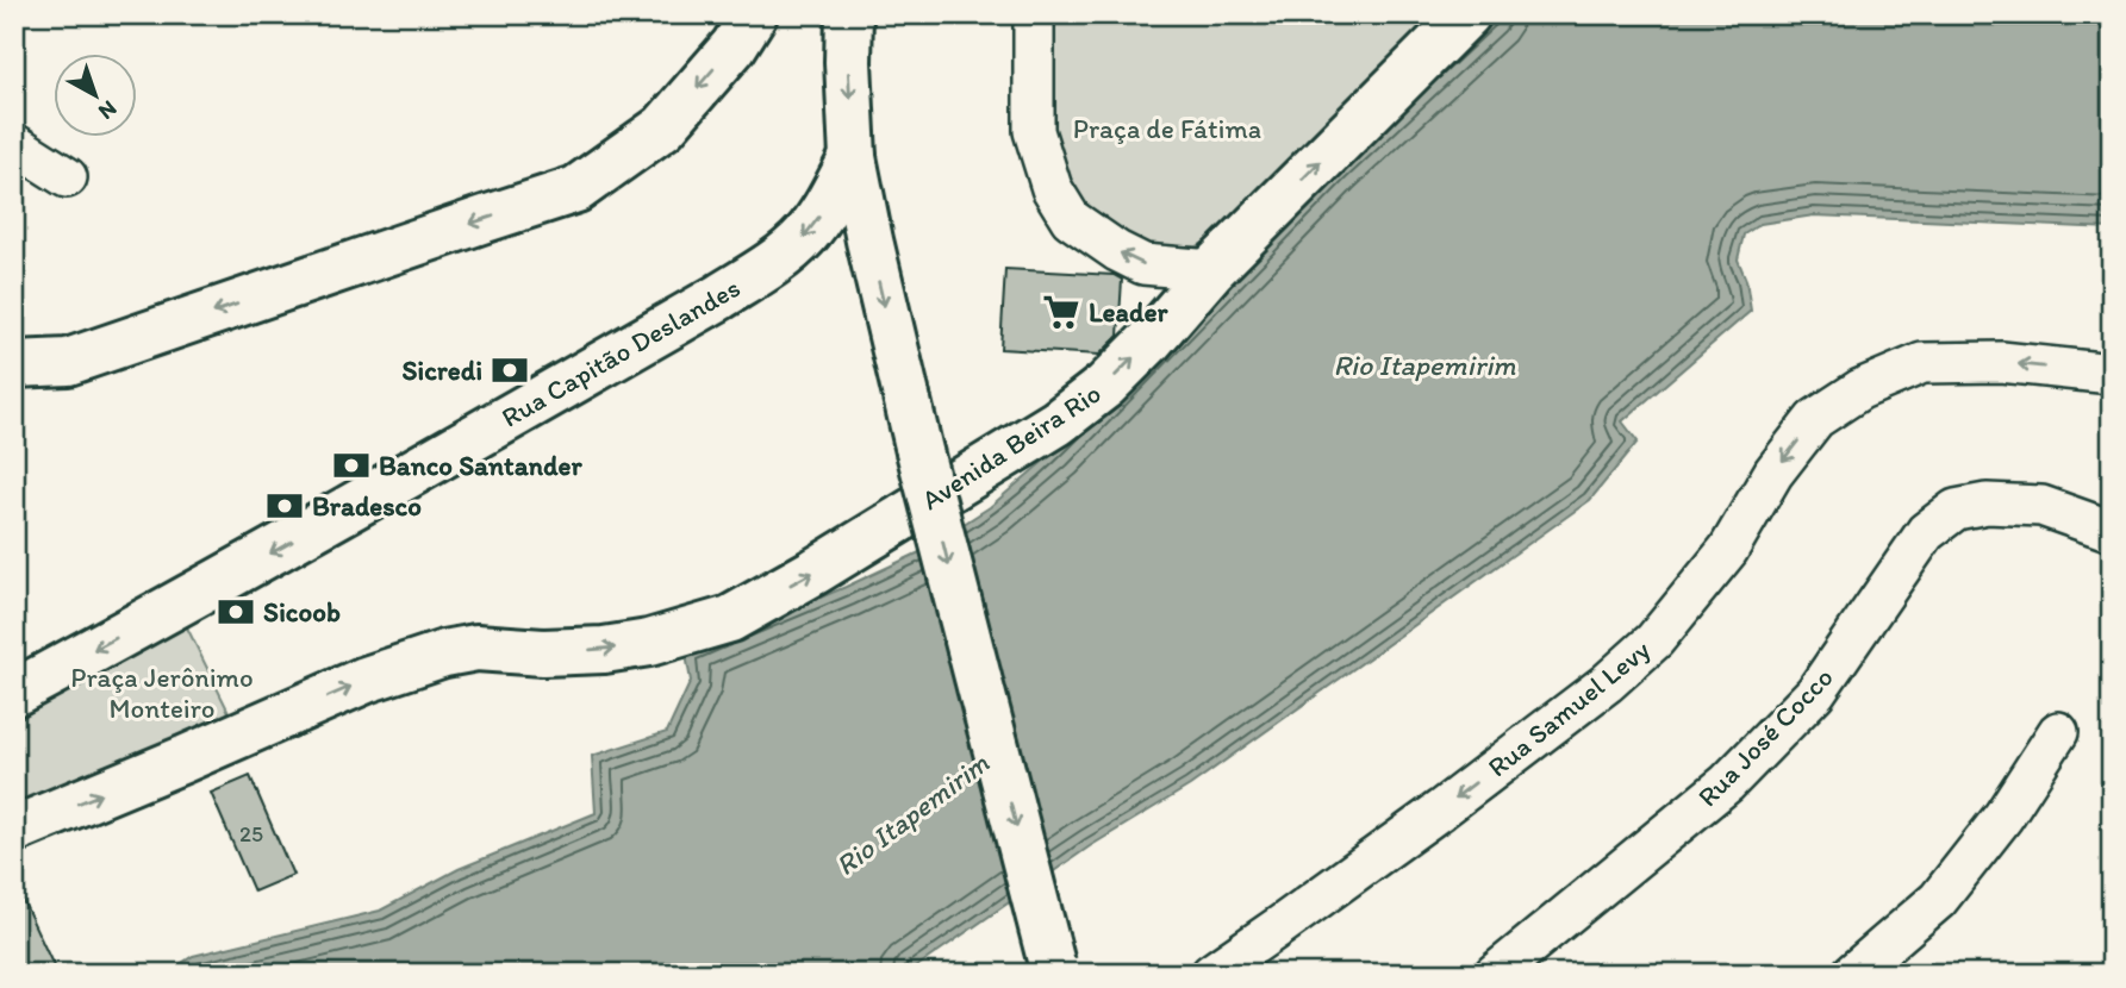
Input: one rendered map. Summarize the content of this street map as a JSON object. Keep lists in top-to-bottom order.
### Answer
{
  "streets": {
    "main road": ["Rua Capitão Deslandes", "Avenida Beira Rio"],
    "street": ["Rua Samuel Levy", "Rua José Cocco"]
  },
  "one_way": ["Avenida Beira Rio", "Rua Samuel Levy"],
  "water": ["Rio Itapemirim"],
  "parks": ["Praça de Fátima", "Praça Jerônimo Monteiro"],
  "places": {
    "supermarket": ["Leader"],
    "bank": [
      "Sicredi",
      "Banco Santander",
      "Bradesco",
      "Sicoob"
    ]
  },
  "house_numbers": ["25"],
  "north": "bottom right"
}
